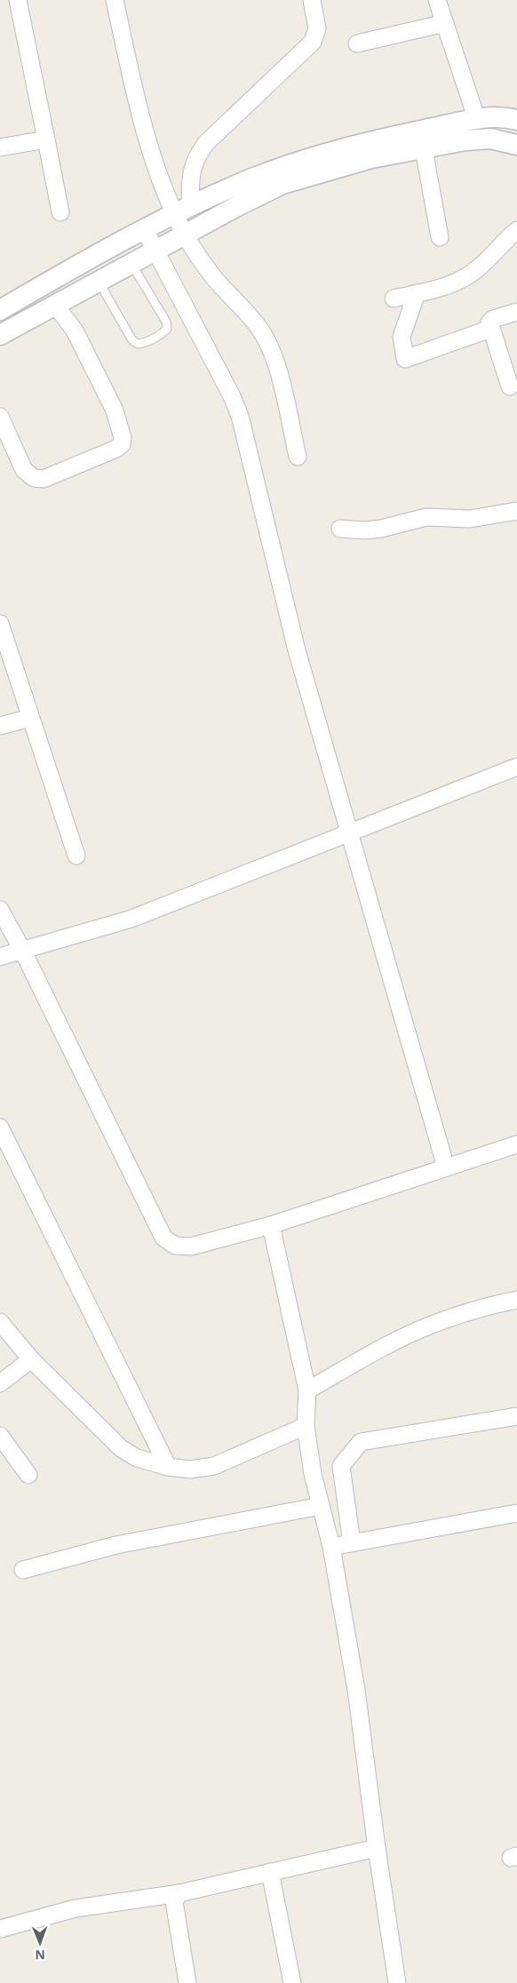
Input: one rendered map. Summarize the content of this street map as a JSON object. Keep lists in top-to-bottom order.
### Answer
{
  "north": "bottom"
}
